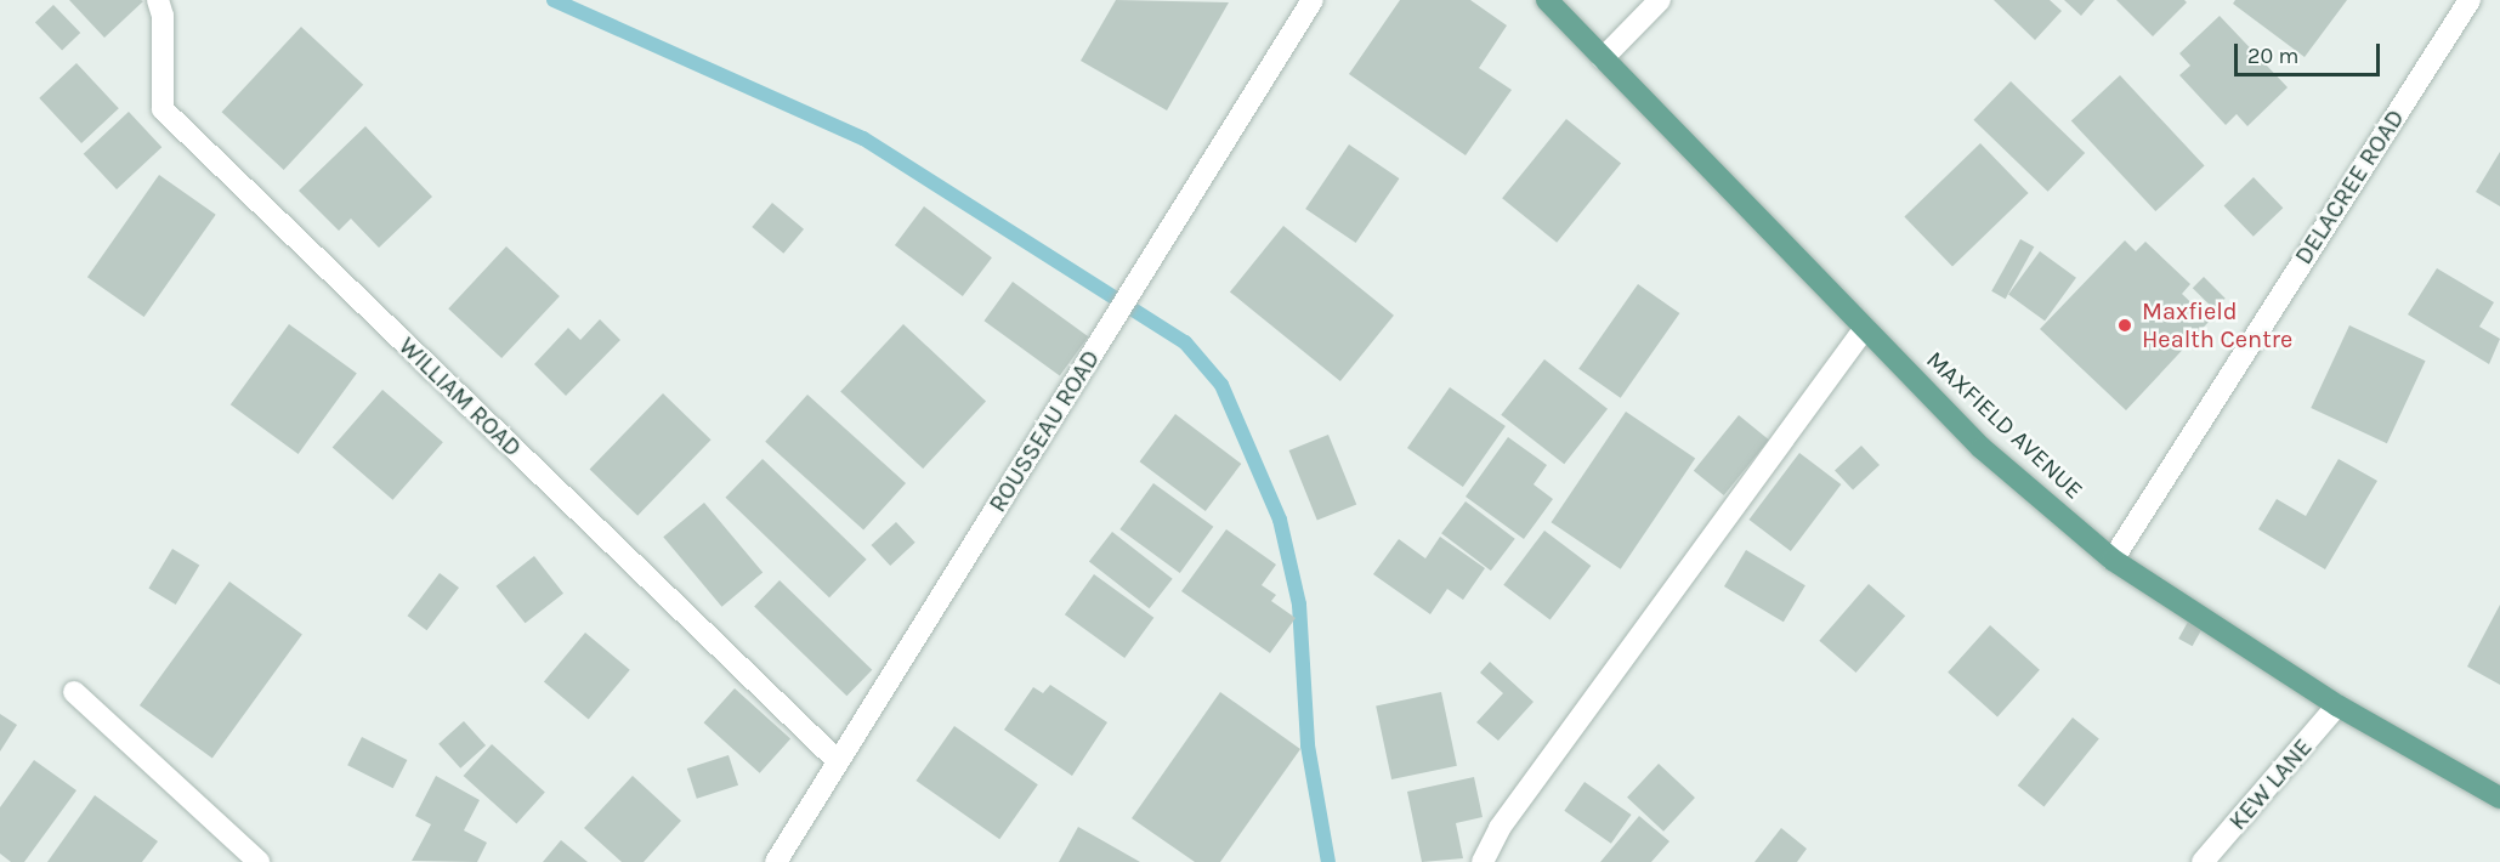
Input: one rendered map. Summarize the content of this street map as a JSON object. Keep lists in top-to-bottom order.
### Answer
{
  "streets": {
    "main road": ["MAXFIELD AVENUE"],
    "street": [
      "DELACREE ROAD",
      "WILLIAM ROAD",
      "ROUSSEAU ROAD",
      "KEW LANE"
    ]
  },
  "crossings": [
    ["DELACREE ROAD", "MAXFIELD AVENUE"],
    ["WILLIAM ROAD", "ROUSSEAU ROAD"],
    ["MAXFIELD AVENUE", "KEW LANE"]
  ],
  "places": ["Maxfield Health Centre"],
  "scale_bar": "20 m"
}
